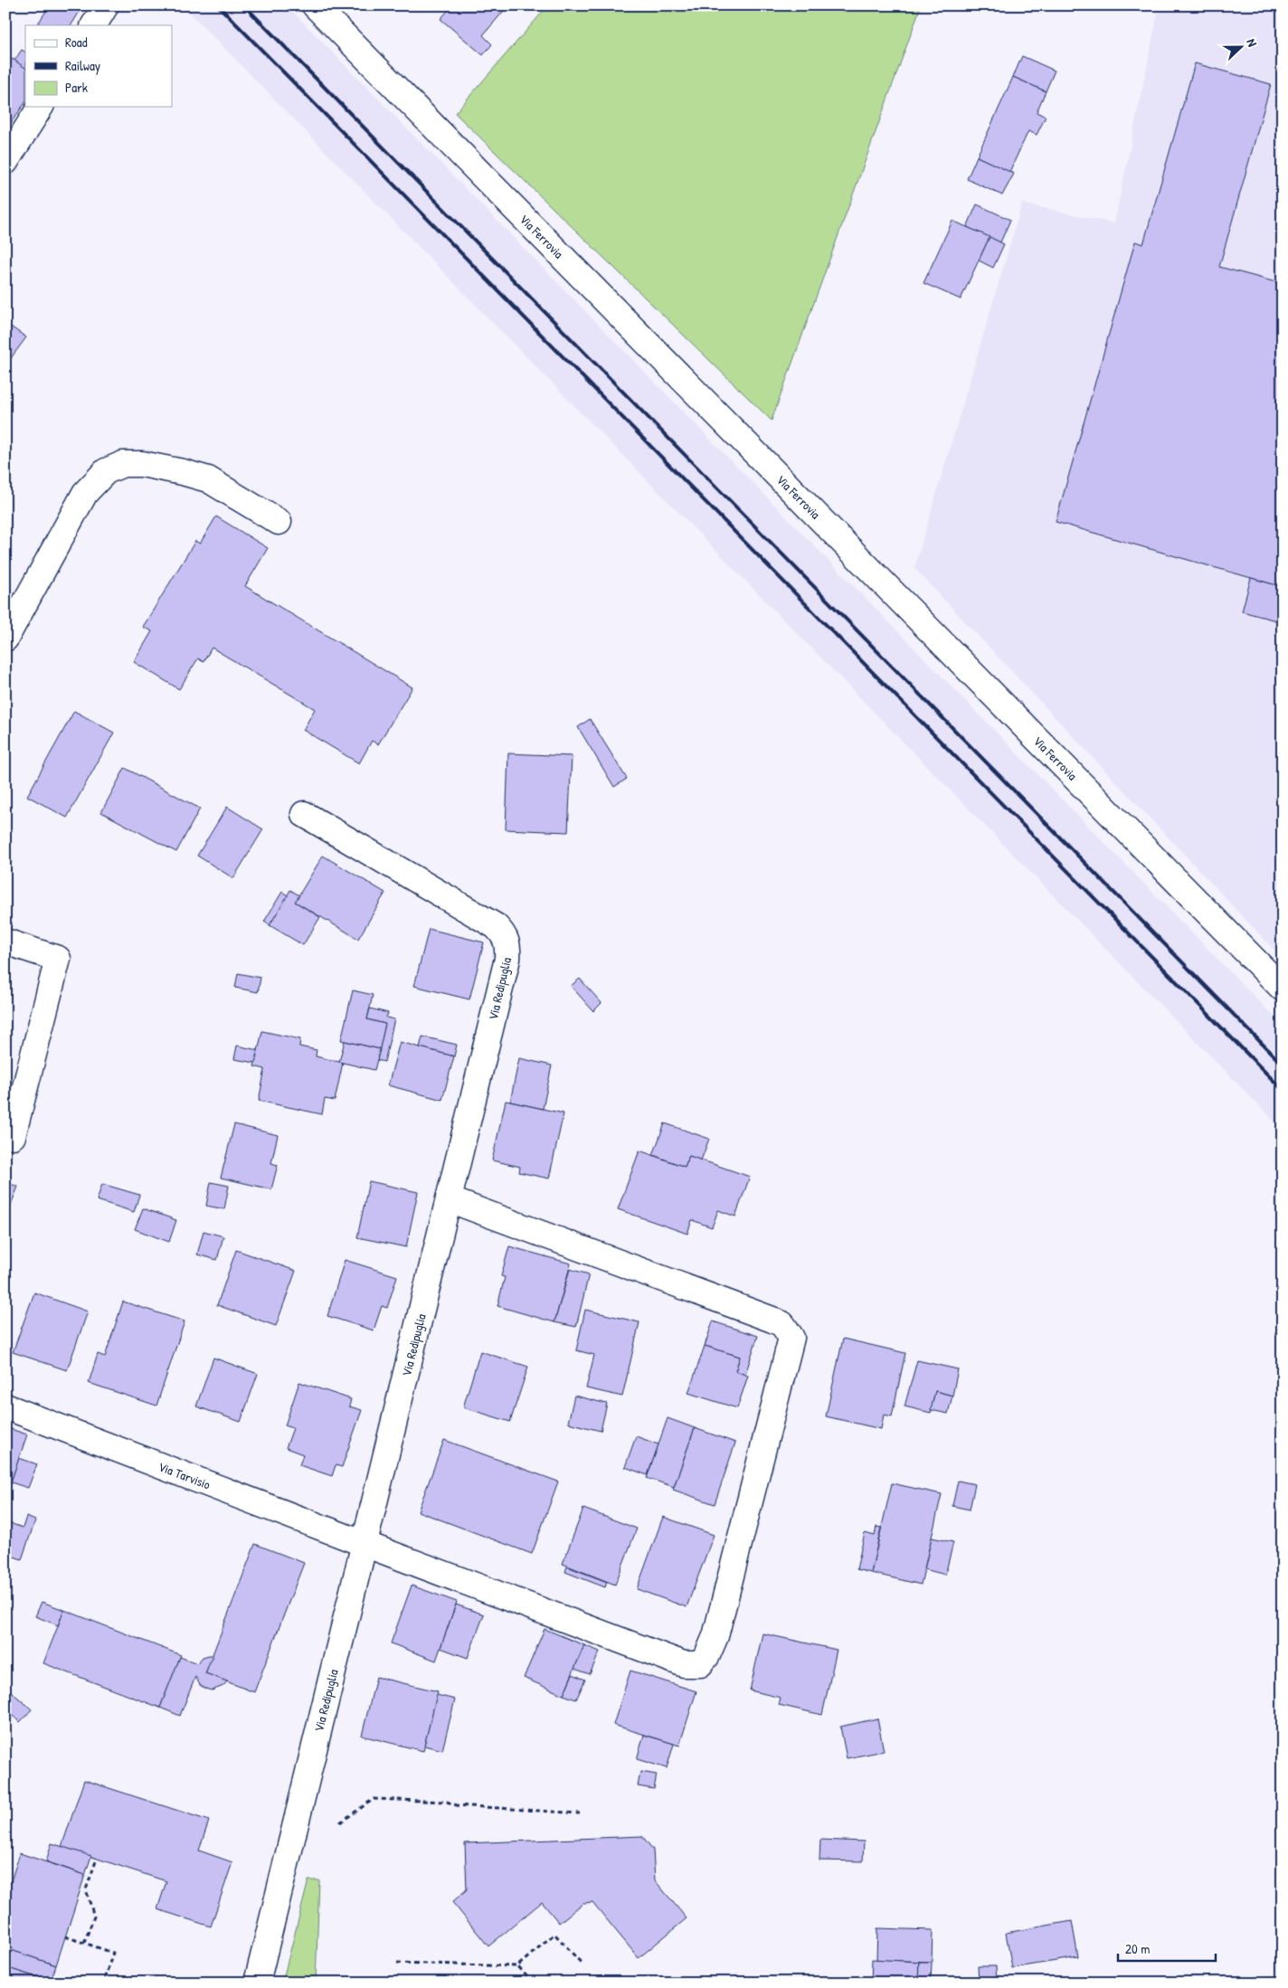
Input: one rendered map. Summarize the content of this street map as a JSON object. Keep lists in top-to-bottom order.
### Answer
{
  "streets": {
    "street": ["Via Ferrovia", "Via Redipuglia", "Via Tarvisio"]
  },
  "crossings": [
    ["Via Redipuglia", "Via Tarvisio"]
  ],
  "legend": ["Road", "Railway", "Park"],
  "scale_bar": "20 m",
  "north": "right"
}
